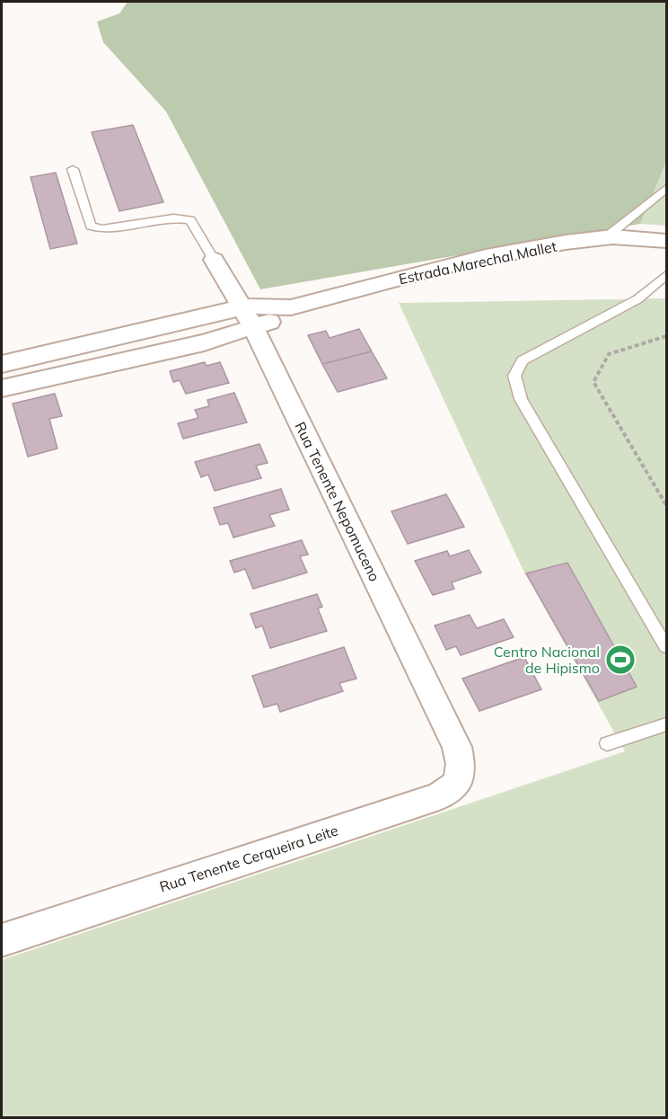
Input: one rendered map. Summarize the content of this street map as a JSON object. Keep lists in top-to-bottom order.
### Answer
{
  "streets": {
    "street": ["Estrada Marechal Mallet", "Rua Tenente Nepomuceno", "Rua Tenente Cerqueira Leite"]
  },
  "crossings": [
    ["Estrada Marechal Mallet", "Rua Tenente Nepomuceno"],
    ["Rua Tenente Nepomuceno", "Rua Tenente Cerqueira Leite"]
  ],
  "places": {
    "sports": ["Centro Nacional de Hipismo"]
  }
}
